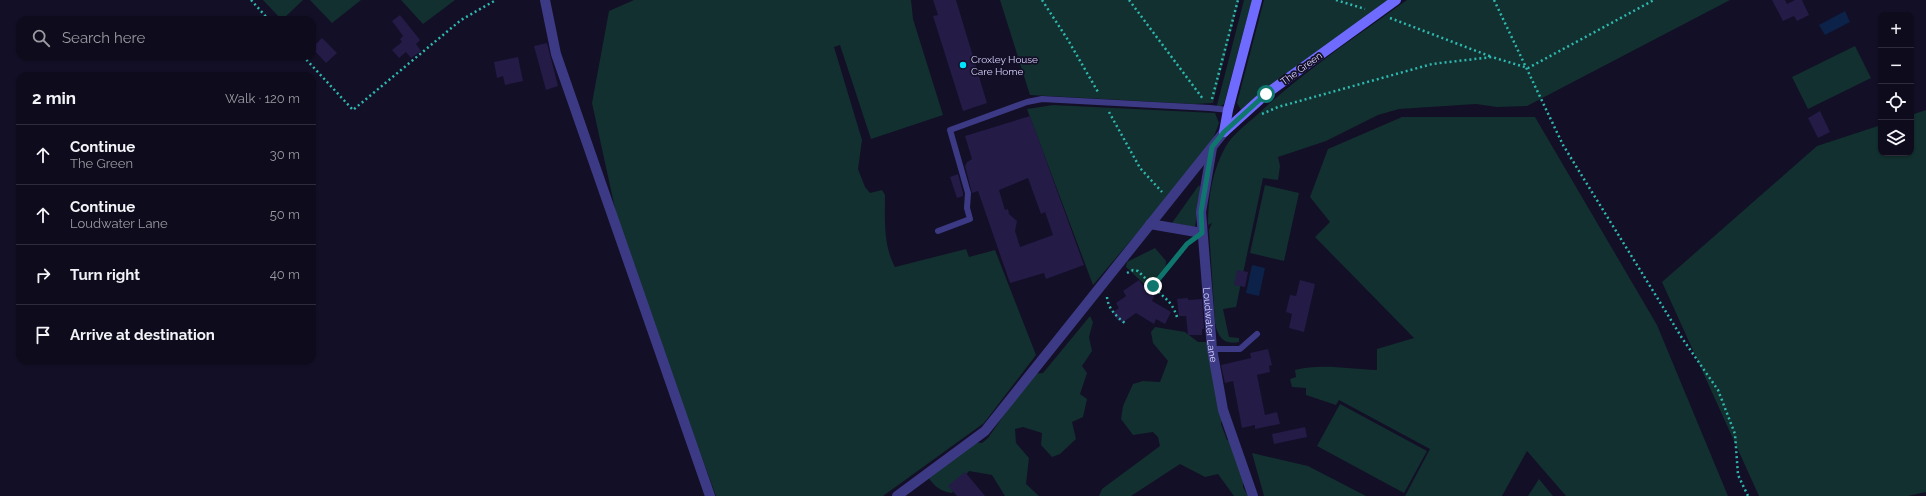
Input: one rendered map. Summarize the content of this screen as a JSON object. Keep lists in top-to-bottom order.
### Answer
{
  "streets": {
    "street": ["The Green", "Loudwater Lane"]
  },
  "places": ["Croxley House Care Home"],
  "page": {
    "map_buttons": ["+", "−"],
    "search": "Search here",
    "heading": ["2 min", "Walk · 120 m"],
    "list": [
      ["Continue", "The Green", "30 m"],
      ["Continue", "Loudwater Lane", "50 m"],
      ["Turn right", "40 m"],
      "Arrive at destination"
    ]
  }
}
